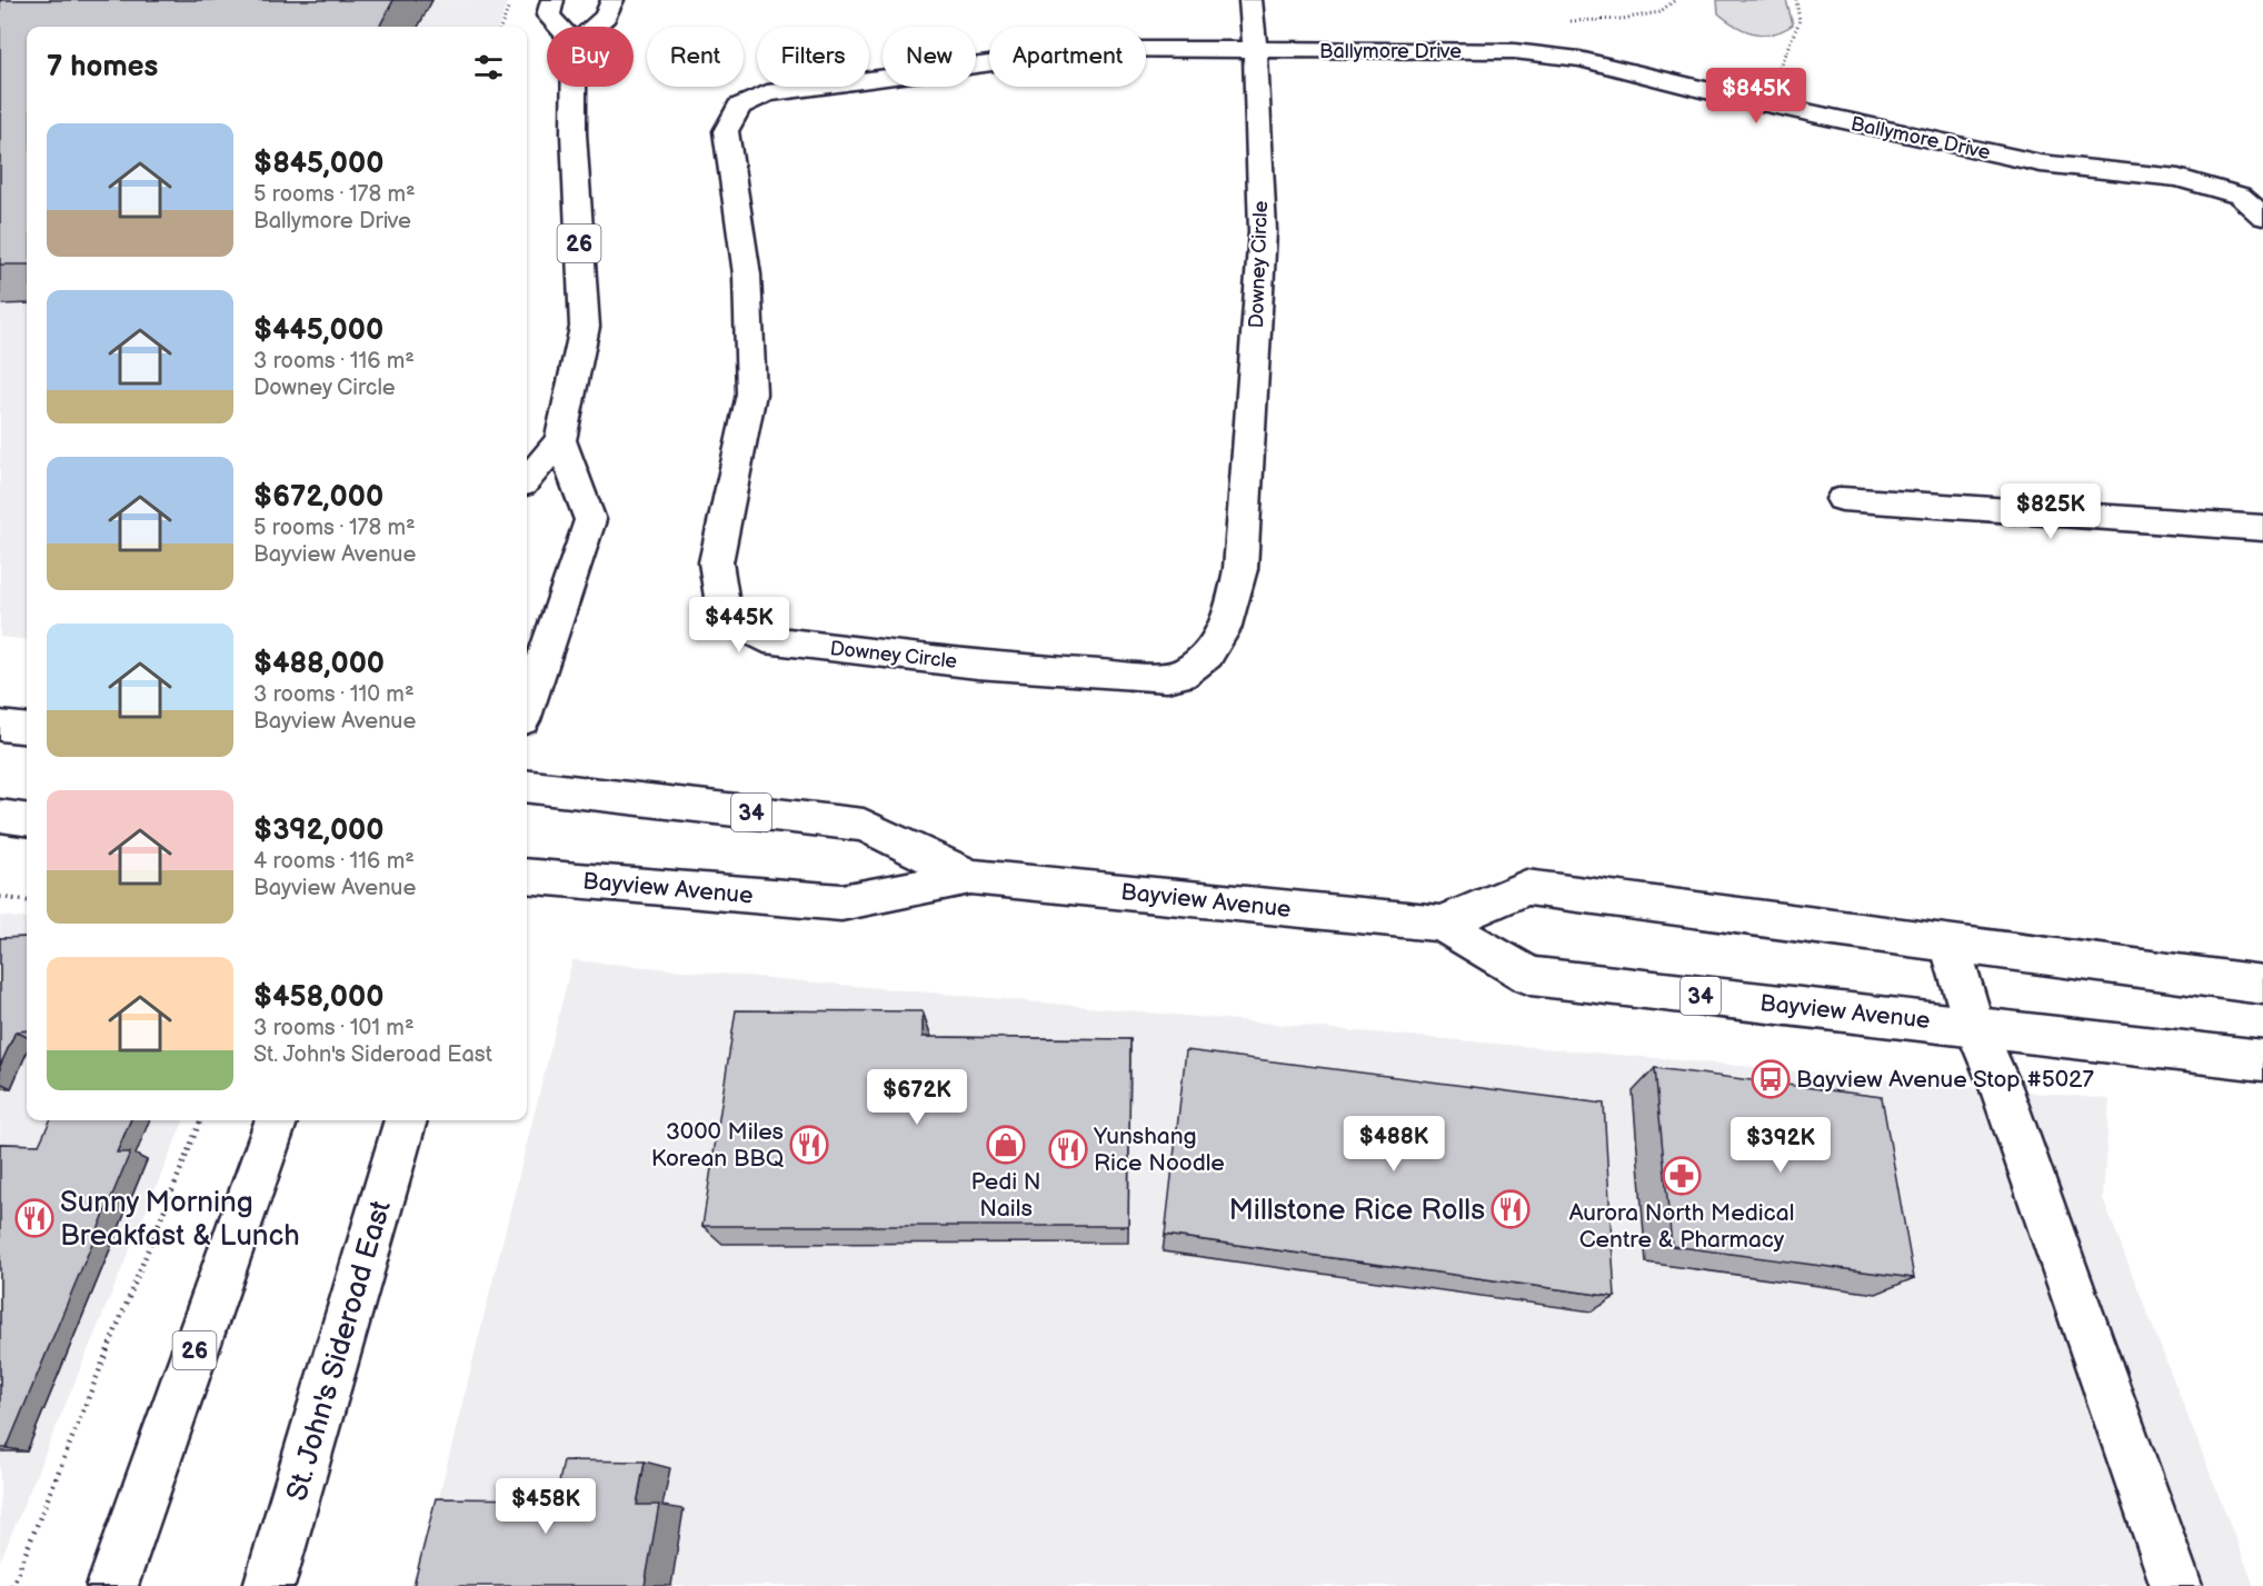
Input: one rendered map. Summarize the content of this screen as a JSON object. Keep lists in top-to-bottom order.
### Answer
{
  "streets": {
    "street": [
      "Ballymore Drive",
      "26",
      "Downey Circle",
      "34",
      "Bayview Avenue",
      "St. John's Sideroad East"
    ]
  },
  "crossings": [
    ["Ballymore Drive", "Downey Circle"]
  ],
  "places": {
    "bus stop": ["Bayview Avenue Stop #5027"],
    "restaurant": [
      "3000 Miles Korean BBQ",
      "Yunshang Rice Noodle",
      "Millstone Rice Rolls",
      "Sunny Morning Breakfast & Lunch"
    ],
    "shop": ["Pedi N Nails"],
    "pharmacy": ["Aurora North Medical Centre & Pharmacy"]
  },
  "page": {
    "chip": [
      "Buy",
      "Rent",
      "Filters",
      "New",
      "Apartment"
    ],
    "heading": "7 homes",
    "price": [
      "$845K",
      "$825K",
      "$445K",
      "$672K",
      "$488K",
      "$392K",
      "$458K"
    ],
    "list": [
      {
        "name": "$845,000",
        "note": "5 rooms · 178 m² · Ballymore Drive"
      },
      {
        "name": "$445,000",
        "note": "3 rooms · 116 m² · Downey Circle"
      },
      {
        "name": "$672,000",
        "note": "5 rooms · 178 m² · Bayview Avenue"
      },
      {
        "name": "$488,000",
        "note": "3 rooms · 110 m² · Bayview Avenue"
      },
      {
        "name": "$392,000",
        "note": "4 rooms · 116 m² · Bayview Avenue"
      },
      {
        "name": "$458,000",
        "note": "3 rooms · 101 m² · St. John's Sideroad East"
      }
    ]
  }
}
